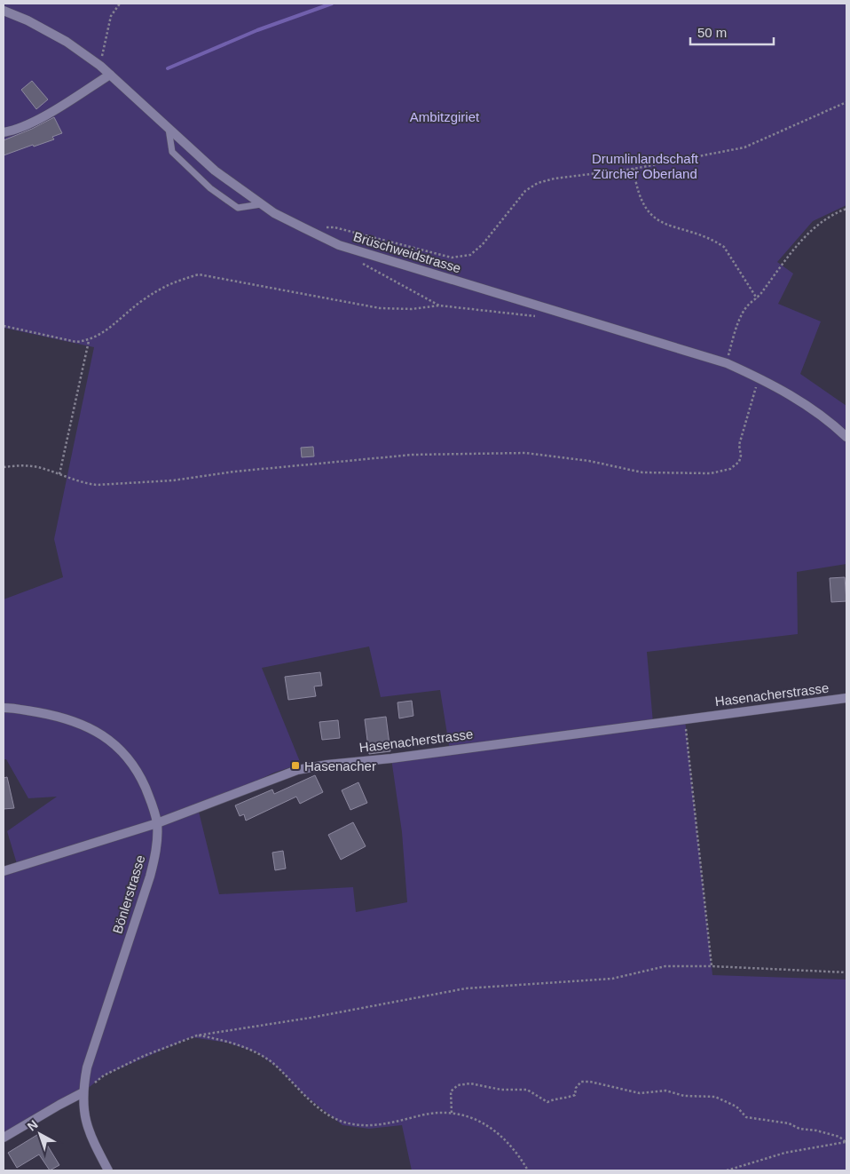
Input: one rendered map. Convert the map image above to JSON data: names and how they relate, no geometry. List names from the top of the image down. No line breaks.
{"streets":{"street":["Brüschweidstrasse","Hasenacherstrasse","Bönlerstrasse"]},"crossings":[["Hasenacherstrasse","Bönlerstrasse"]],"parks":["Ambitzgiriet","Drumlinlandschaft Zürcher Oberland"],"places":{"transit":["Hasenacher"]},"scale_bar":"50 m","north":"top left"}
